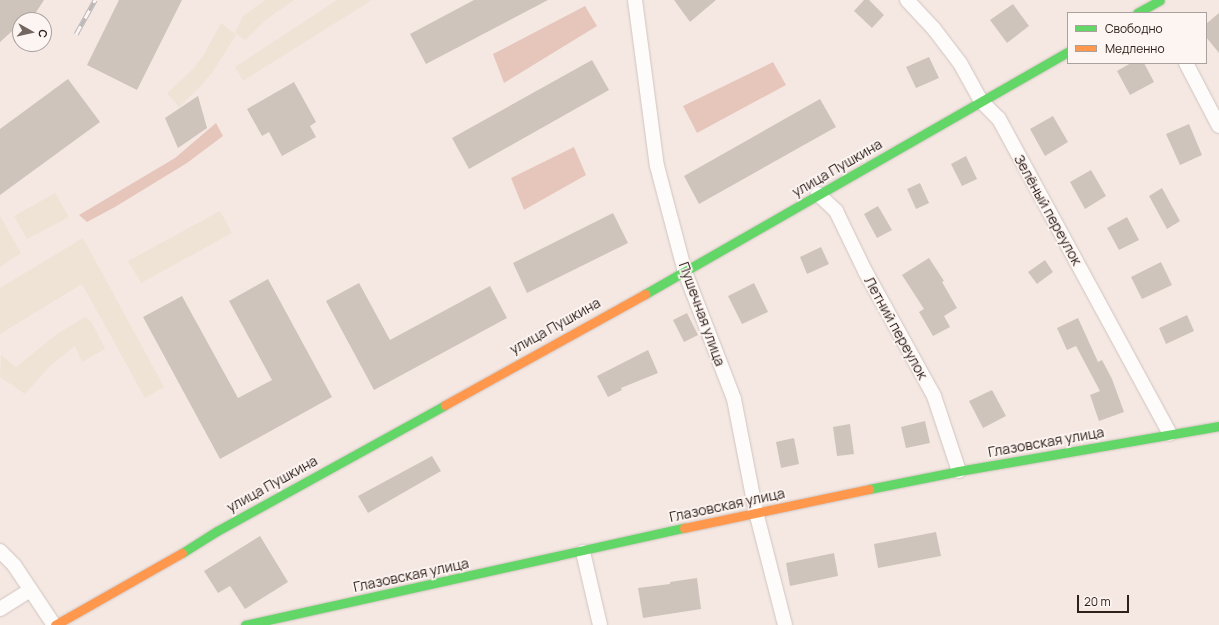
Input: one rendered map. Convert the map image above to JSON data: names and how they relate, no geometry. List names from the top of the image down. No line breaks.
{"streets":{"street":["улица Пушкина","Зелёный переулок","Пушечная улица","Летний переулок","Глазовская улица"]},"crossings":[["улица Пушкина","Зелёный переулок"],["улица Пушкина","Пушечная улица"],["улица Пушкина","Летний переулок"],["Зелёный переулок","Глазовская улица"],["Пушечная улица","Глазовская улица"],["Летний переулок","Глазовская улица"]],"legend":["Свободно","Медленно"],"scale_bar":"20 m","north":"right"}
